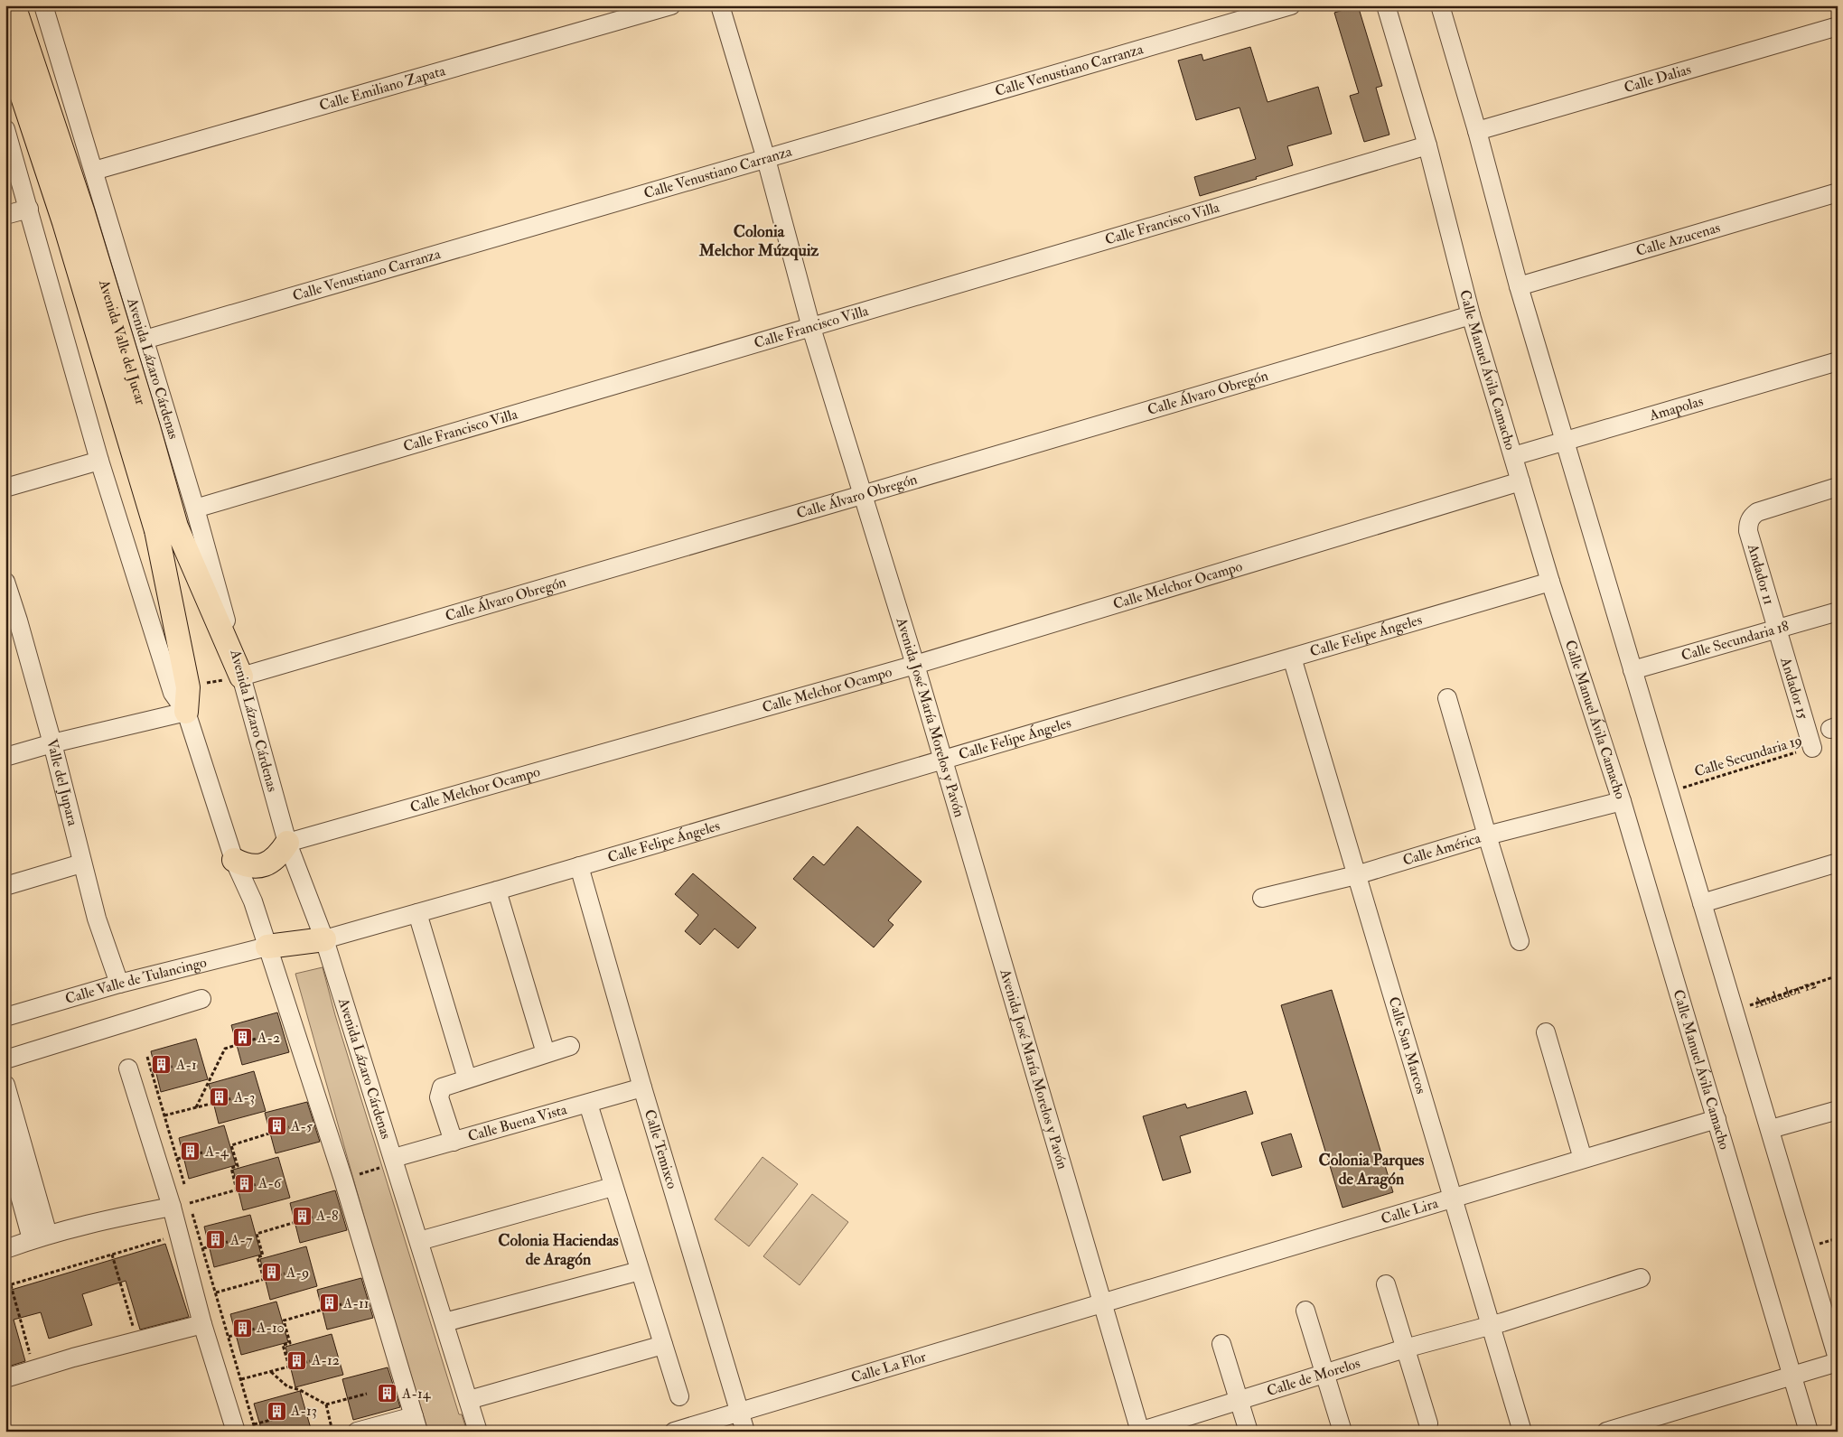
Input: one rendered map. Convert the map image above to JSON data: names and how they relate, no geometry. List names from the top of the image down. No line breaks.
{"streets":{"main road":["Avenida Valle del Jucar"],"street":["Calle Venustiano Carranza","Calle Dalias","Calle Emiliano Zapata","Calle Francisco Villa","Calle Azucenas","Avenida Lázaro Cárdenas","Calle Manuel Ávila Camacho","Calle Álvaro Obregón","Amapolas","Andador 11","Calle Melchor Ocampo","Calle Felipe Ángeles","Calle Secundaria 18","Andador 15","Avenida José María Morelos y Pavón","Valle del Jupara","Calle América","Calle Valle de Tulancingo","Calle San Marcos","Calle Buena Vista","Calle Temixco","Calle Lira","Calle La Flor","Calle de Morelos"],"path":["Calle Secundaria 19","Andador 12"]},"crossings":[["Calle Venustiano Carranza","Avenida Lázaro Cárdenas"],["Calle Venustiano Carranza","Avenida José María Morelos y Pavón"],["Calle Emiliano Zapata","Avenida Lázaro Cárdenas"],["Calle Francisco Villa","Avenida Lázaro Cárdenas"],["Calle Francisco Villa","Calle Manuel Ávila Camacho"],["Calle Francisco Villa","Avenida José María Morelos y Pavón"],["Avenida Valle del Jucar","Avenida Lázaro Cárdenas"],["Avenida Valle del Jucar","Calle Álvaro Obregón"],["Avenida Lázaro Cárdenas","Calle Álvaro Obregón"],["Avenida Lázaro Cárdenas","Calle Melchor Ocampo"],["Avenida Lázaro Cárdenas","Calle Felipe Ángeles"],["Avenida Lázaro Cárdenas","Calle Buena Vista"],["Calle Manuel Ávila Camacho","Calle Álvaro Obregón"],["Calle Manuel Ávila Camacho","Amapolas"],["Calle Manuel Ávila Camacho","Calle Melchor Ocampo"],["Calle Manuel Ávila Camacho","Calle Felipe Ángeles"],["Calle Manuel Ávila Camacho","Calle América"],["Calle Manuel Ávila Camacho","Calle Lira"],["Calle Álvaro Obregón","Avenida José María Morelos y Pavón"],["Andador 11","Calle Secundaria 18"],["Andador 11","Andador 15"],["Calle Melchor Ocampo","Avenida José María Morelos y Pavón"],["Calle Felipe Ángeles","Avenida José María Morelos y Pavón"],["Calle Felipe Ángeles","Calle San Marcos"],["Calle Felipe Ángeles","Calle Temixco"],["Calle Secundaria 18","Andador 15"],["Andador 15","Calle Secundaria 19"],["Avenida José María Morelos y Pavón","Calle Lira"],["Avenida José María Morelos y Pavón","Calle La Flor"],["Avenida José María Morelos y Pavón","Calle de Morelos"],["Valle del Jupara","Calle Valle de Tulancingo"],["Calle América","Calle San Marcos"],["Calle San Marcos","Calle Lira"],["Calle San Marcos","Calle de Morelos"],["Calle Buena Vista","Calle Temixco"],["Calle Temixco","Calle La Flor"],["Calle Lira","Calle La Flor"]],"districts":["Colonia Melchor Múzquiz","Colonia Parques de Aragón","Colonia Haciendas de Aragón"],"places":{"building":["A-2","A-1","A-3","A-5","A-4","A-6","A-8","A-7","A-9","A-11","A-10","A-12","A-14","A-13"]}}
